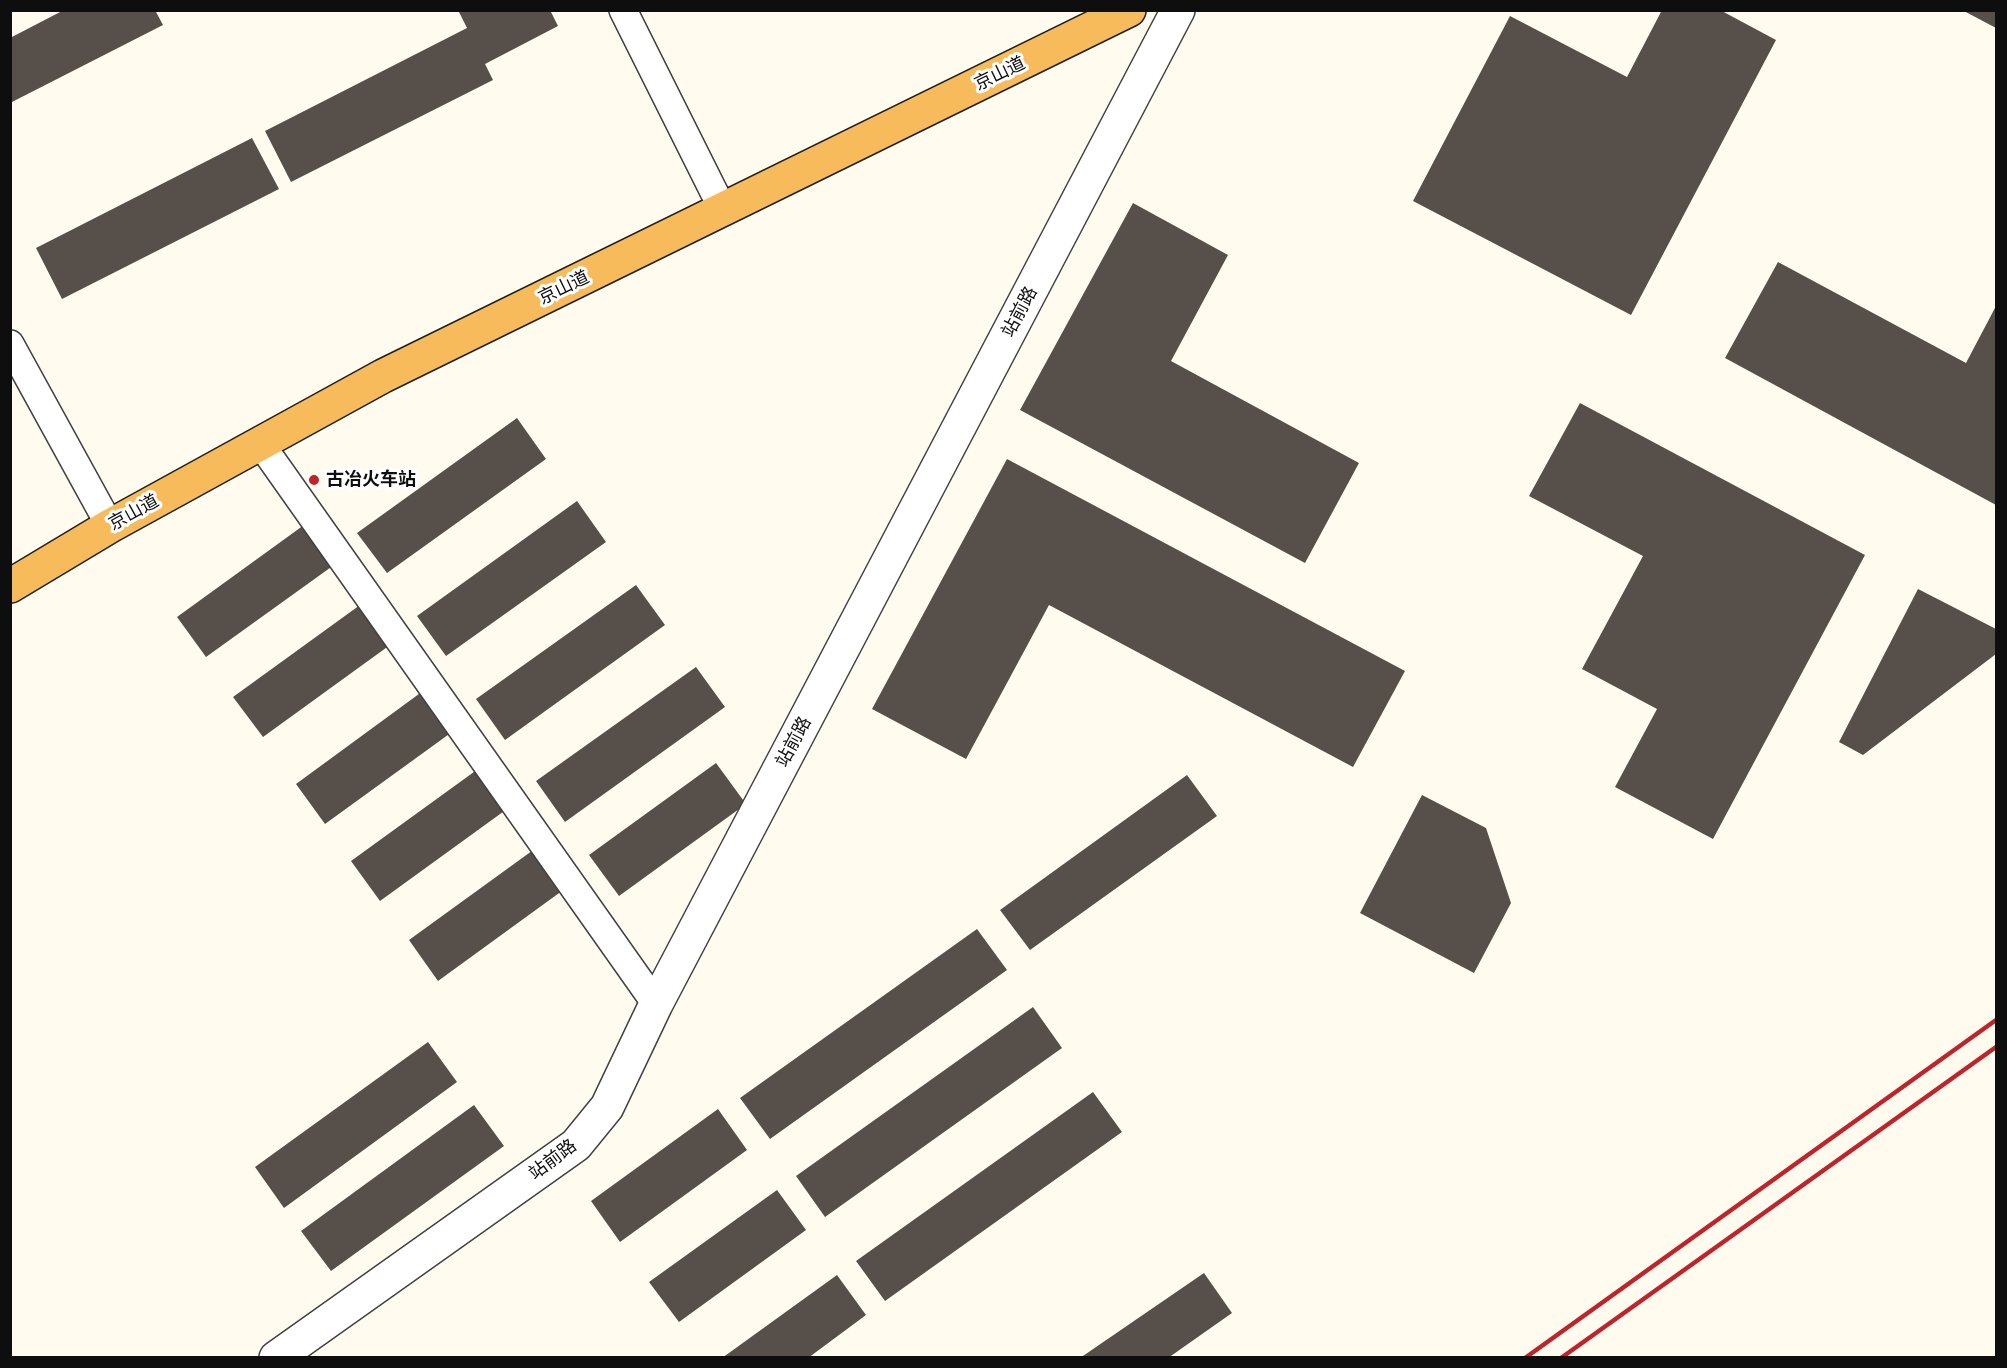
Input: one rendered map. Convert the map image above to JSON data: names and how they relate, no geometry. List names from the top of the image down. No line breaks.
{"streets":{"highway":["京山道"],"street":["站前路"]},"places":["古冶火车站"]}
